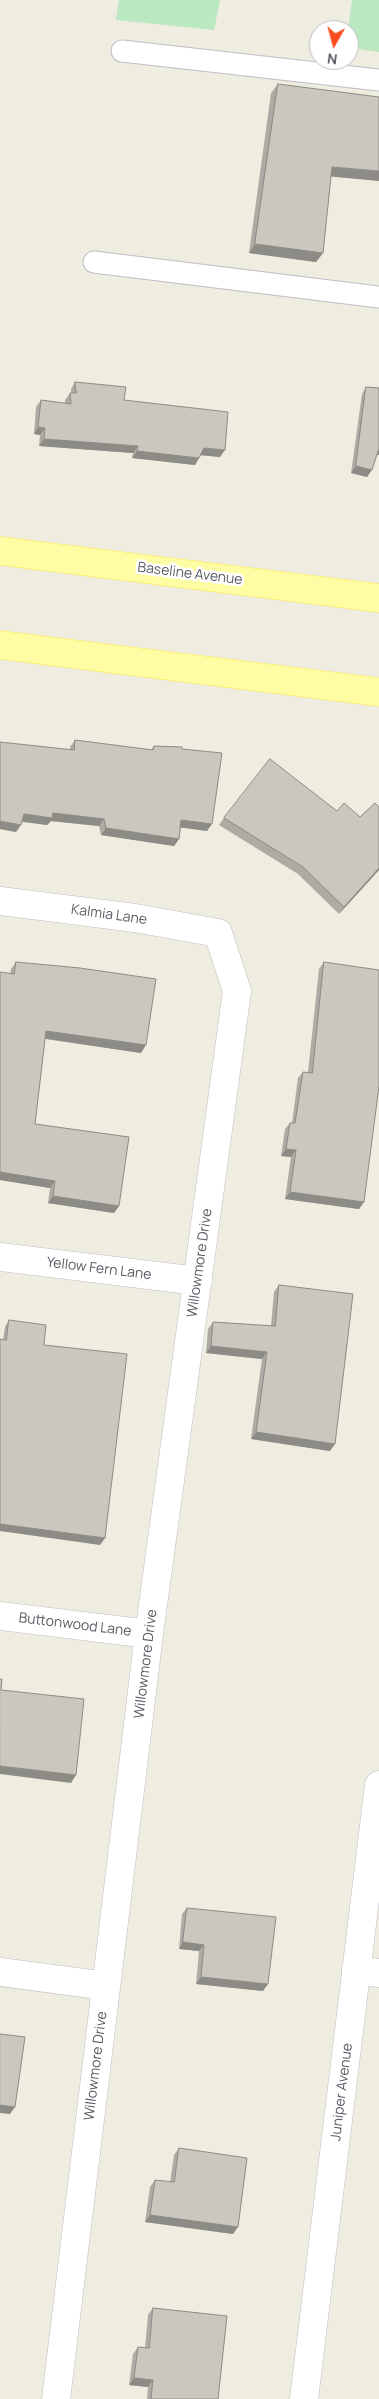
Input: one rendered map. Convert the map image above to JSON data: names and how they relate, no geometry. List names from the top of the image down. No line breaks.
{"streets":{"main road":["Baseline Avenue"],"street":["Kalmia Lane","Willowmore Drive","Yellow Fern Lane","Buttonwood Lane","Juniper Avenue"]},"crossings":[["Kalmia Lane","Willowmore Drive"],["Willowmore Drive","Yellow Fern Lane"],["Willowmore Drive","Buttonwood Lane"]],"north":"bottom"}
